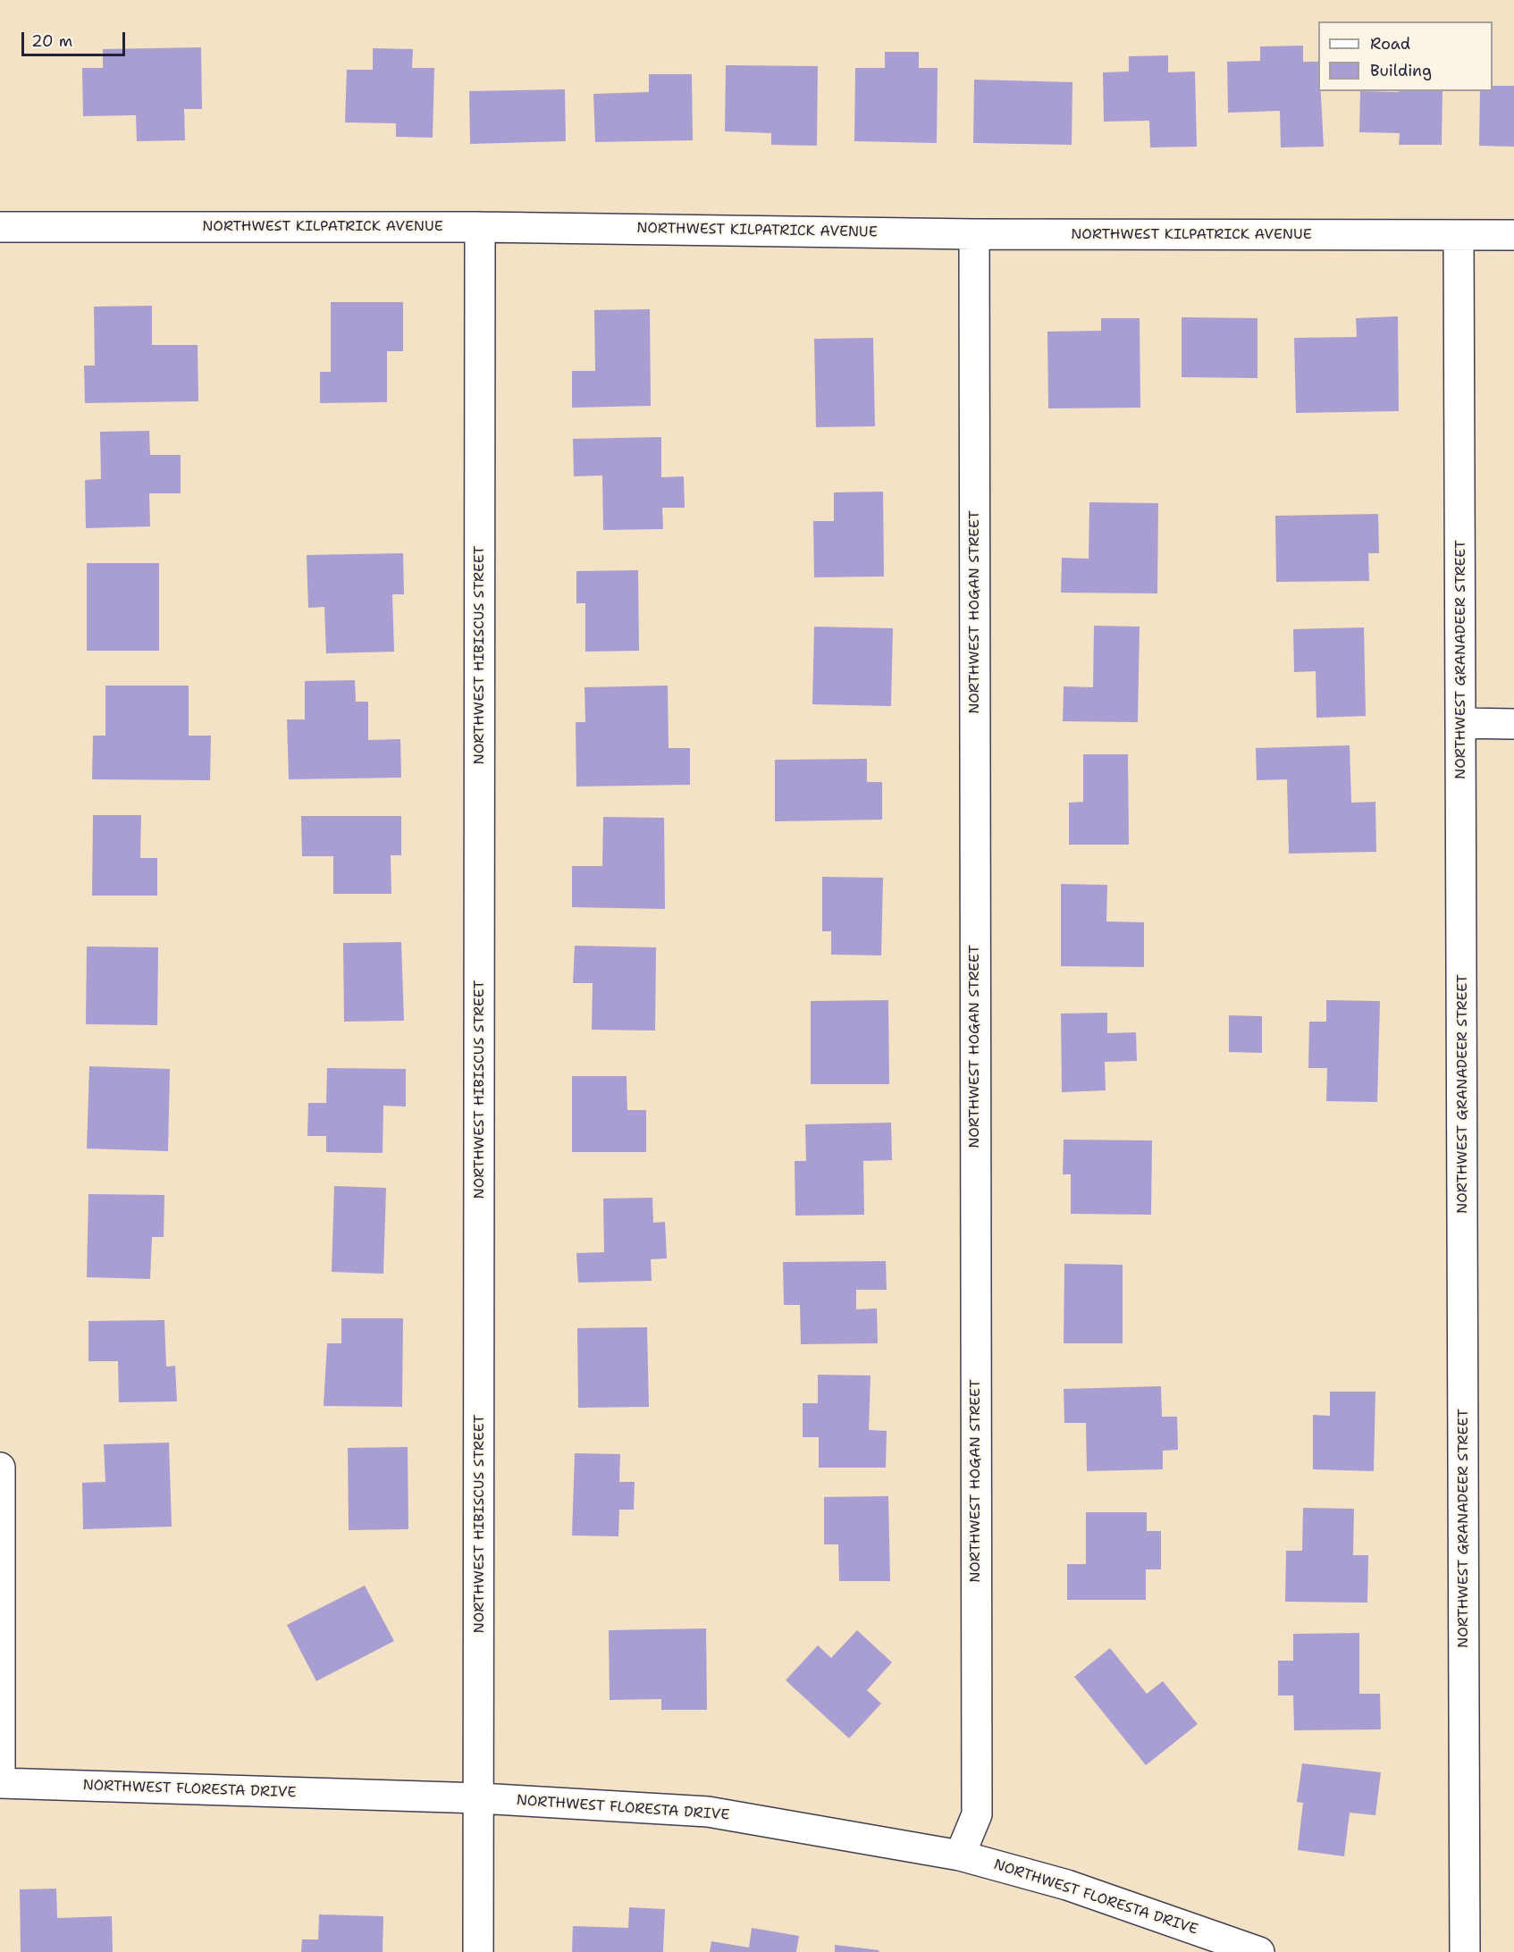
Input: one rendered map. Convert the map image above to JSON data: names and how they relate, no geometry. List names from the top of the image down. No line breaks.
{"streets":{"street":["NORTHWEST KILPATRICK AVENUE","NORTHWEST HOGAN STREET","NORTHWEST HIBISCUS STREET","NORTHWEST GRANADEER STREET","NORTHWEST FLORESTA DRIVE"]},"crossings":[["NORTHWEST KILPATRICK AVENUE","NORTHWEST HOGAN STREET"],["NORTHWEST KILPATRICK AVENUE","NORTHWEST HIBISCUS STREET"],["NORTHWEST KILPATRICK AVENUE","NORTHWEST GRANADEER STREET"],["NORTHWEST HOGAN STREET","NORTHWEST FLORESTA DRIVE"],["NORTHWEST HIBISCUS STREET","NORTHWEST FLORESTA DRIVE"]],"legend":["Road","Building"],"scale_bar":"20 m"}
